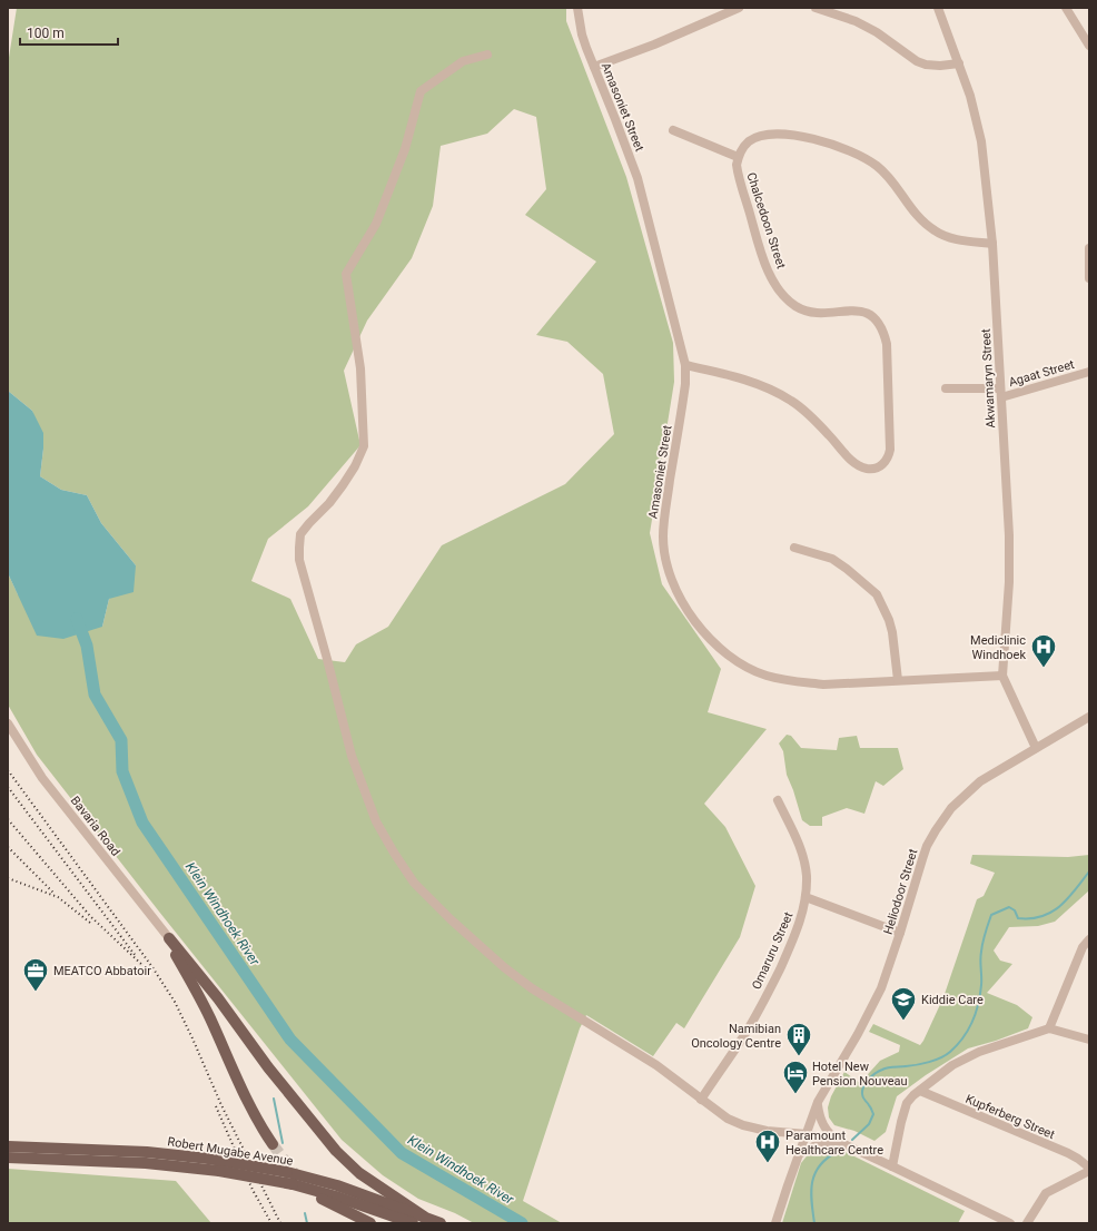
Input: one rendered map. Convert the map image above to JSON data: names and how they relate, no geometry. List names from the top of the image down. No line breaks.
{"streets":{"main road":["Robert Mugabe Avenue"],"street":["Amasoniet Street","Chalcedoon Street","Agaat Street","Akwamaryn Street","Bavaria Road","Heliodoor Street","Omaruru Street","Kupferberg Street"]},"crossings":[["Amasoniet Street","Chalcedoon Street"],["Amasoniet Street","Akwamaryn Street"],["Agaat Street","Akwamaryn Street"],["Akwamaryn Street","Heliodoor Street"]],"water":["Klein Windhoek River"],"places":{"hospital":["Mediclinic Windhoek","Paramount Healthcare Centre"],"office":["MEATCO Abbatoir"],"school or university":["Kiddie Care"],"building":["Namibian Oncology Centre"],"hotel":["Hotel New Pension Nouveau"]},"scale_bar":"100 m"}
